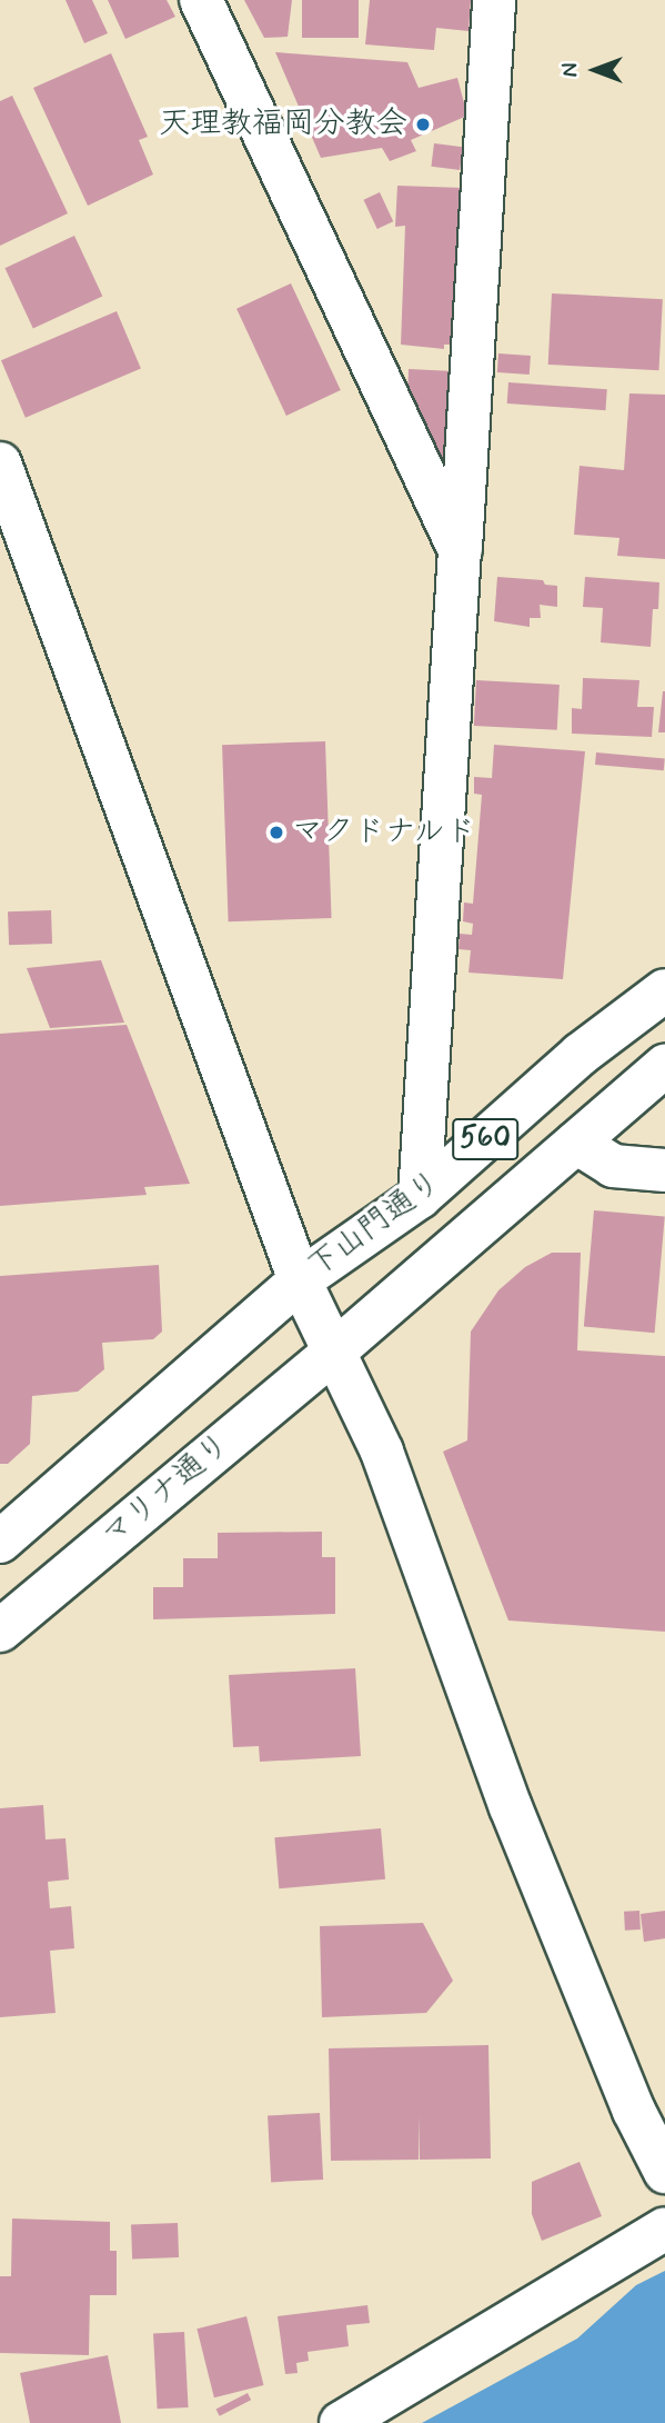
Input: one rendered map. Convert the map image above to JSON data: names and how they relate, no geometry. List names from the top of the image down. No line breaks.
{"streets":{"street":["560","下山門通り","マリナ通り"]},"crossings":[["下山門通り","マリナ通り"]],"places":["天理教福岡分教会","マクドナルド"],"north":"left"}
